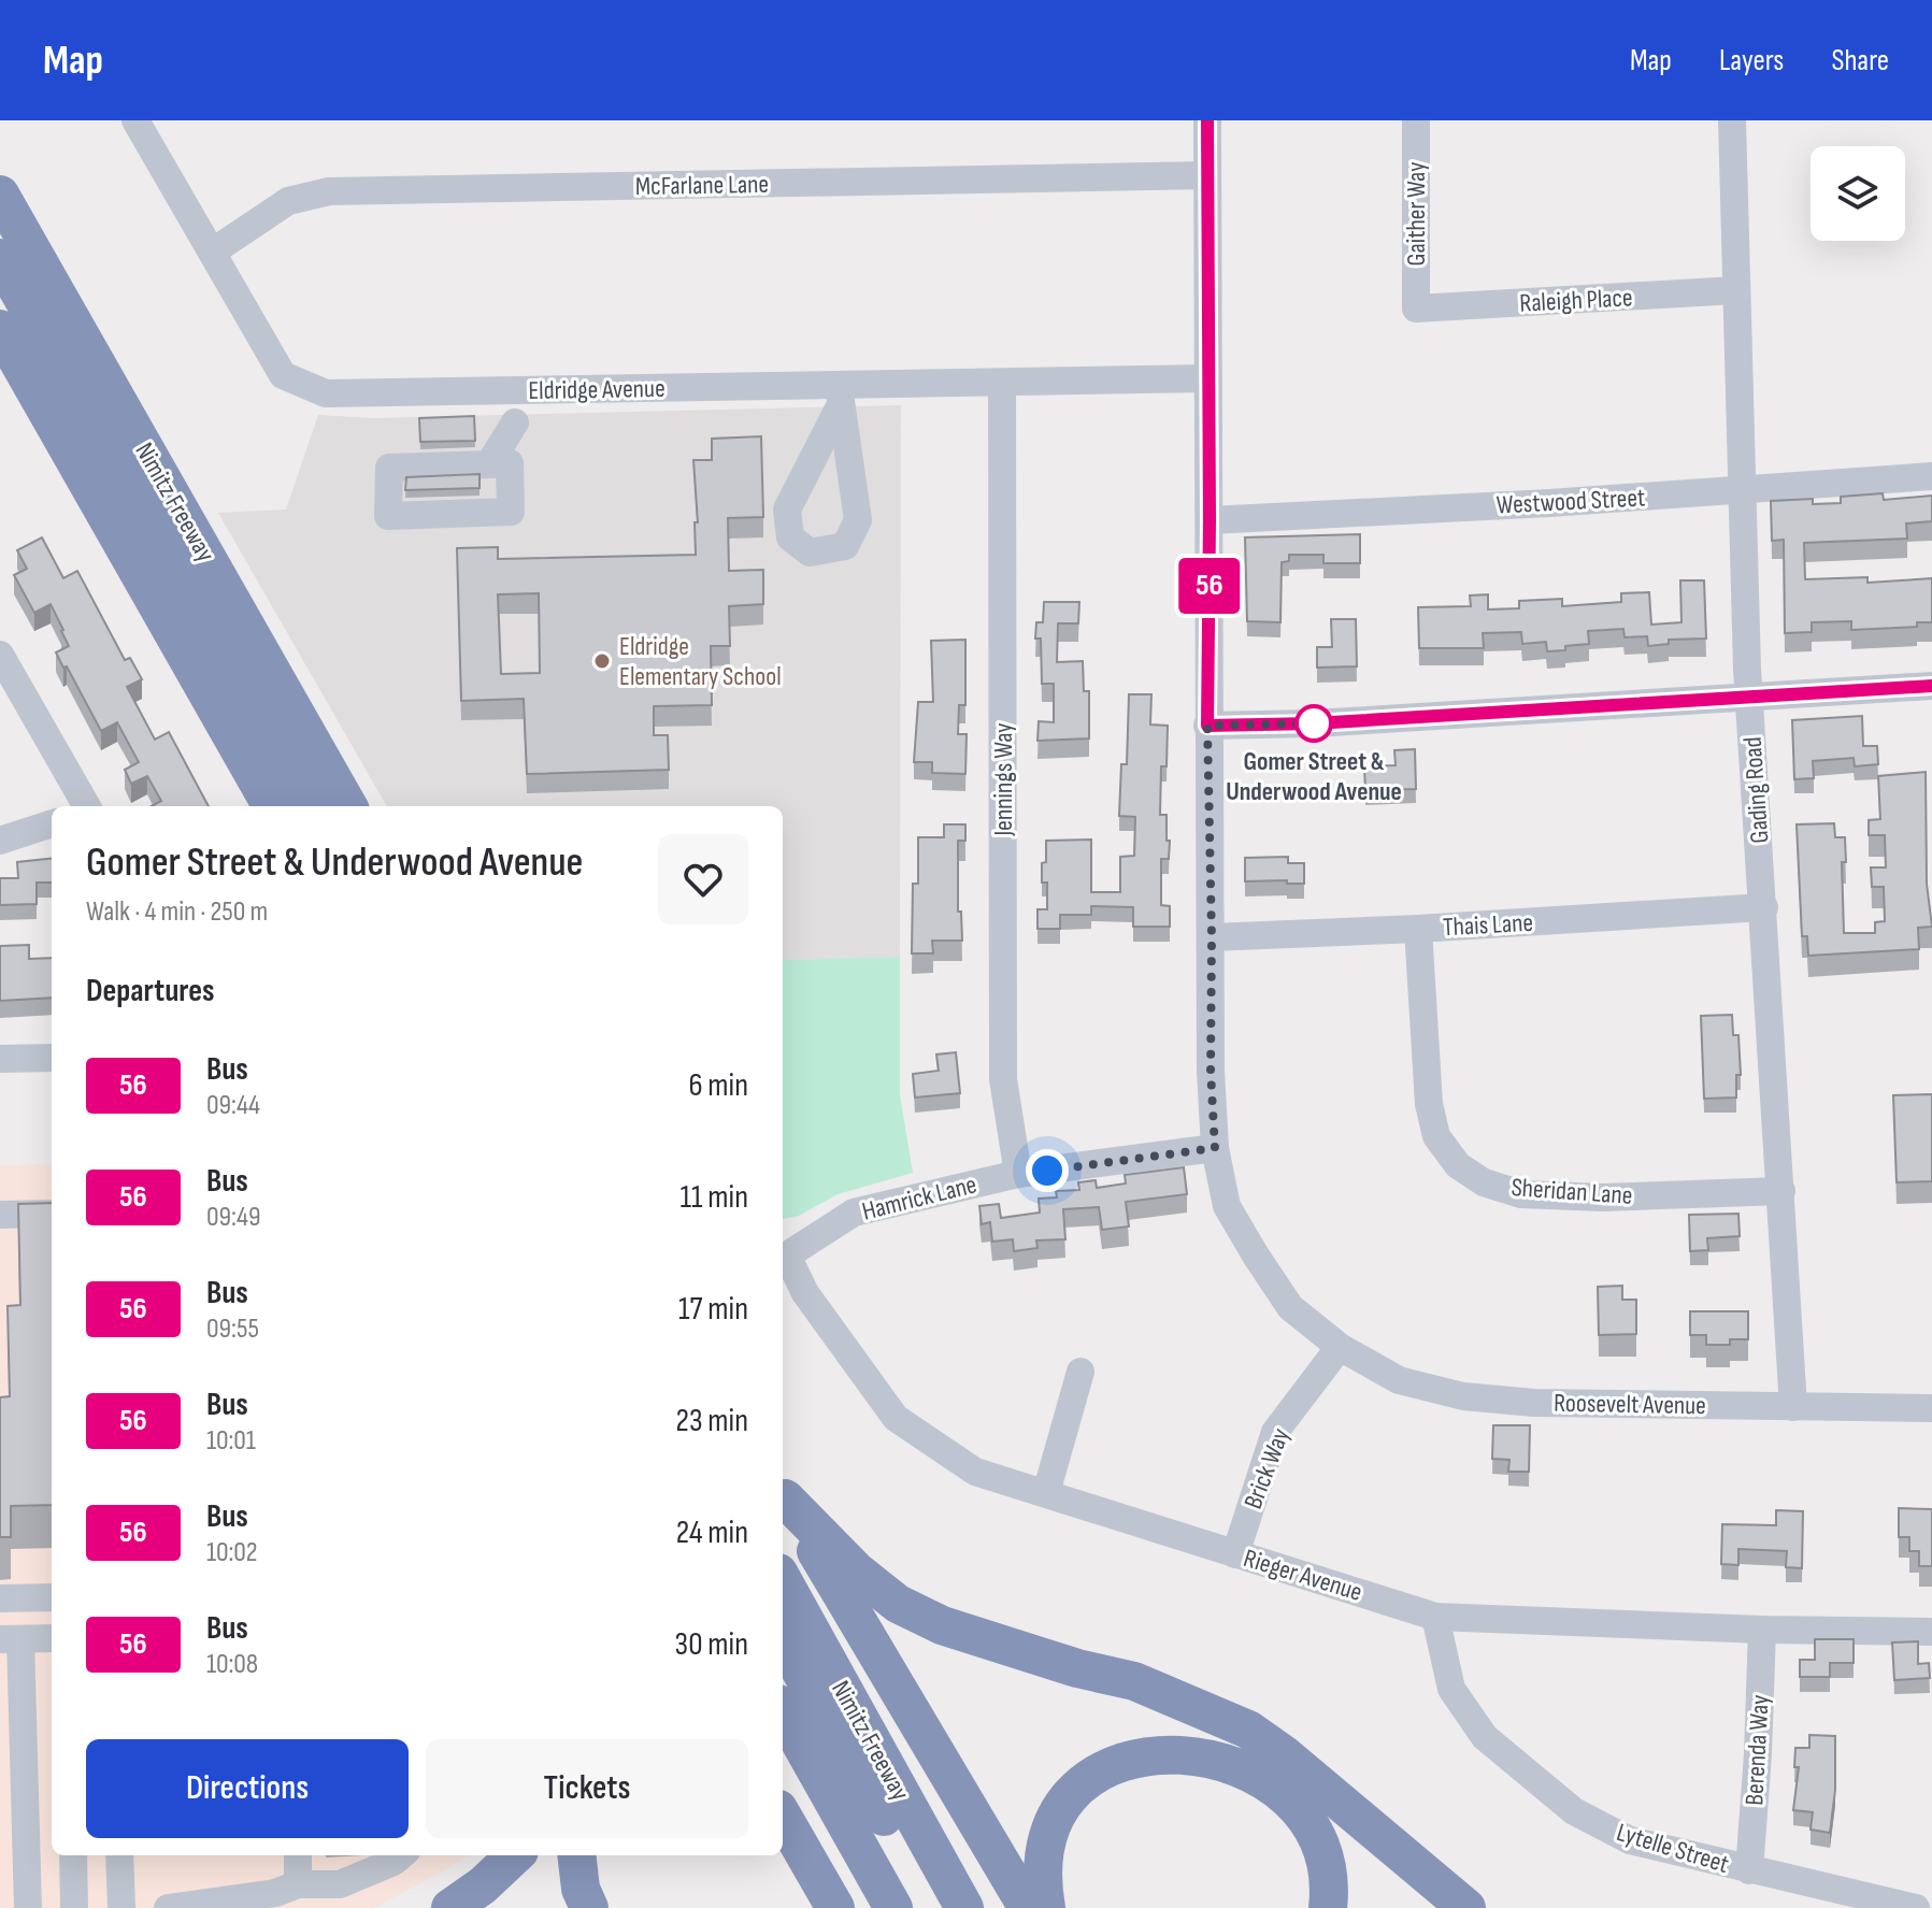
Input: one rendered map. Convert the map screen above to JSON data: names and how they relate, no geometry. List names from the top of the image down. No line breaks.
{"streets":{"highway":["Nimitz Freeway"],"street":["McFarlane Lane","Gaither Way","Raleigh Place","Eldridge Avenue","Westwood Street","Jennings Way","Gading Road","Thais Lane","Sheridan Lane","Hamrick Lane","Roosevelt Avenue","Brick Way","Rieger Avenue","Berenda Way","Lytelle Street"]},"crossings":[["McFarlane Lane","Eldridge Avenue"],["McFarlane Lane","Roosevelt Avenue"],["Gaither Way","Raleigh Place"],["Raleigh Place","Gading Road"],["Eldridge Avenue","Jennings Way"],["Eldridge Avenue","Roosevelt Avenue"],["Westwood Street","Gading Road"],["Westwood Street","Roosevelt Avenue"],["Jennings Way","Hamrick Lane"],["Gading Road","Thais Lane"],["Gading Road","Sheridan Lane"],["Gading Road","Roosevelt Avenue"],["Thais Lane","Sheridan Lane"],["Thais Lane","Roosevelt Avenue"],["Hamrick Lane","Roosevelt Avenue"],["Hamrick Lane","Rieger Avenue"],["Roosevelt Avenue","Brick Way"],["Brick Way","Rieger Avenue"],["Rieger Avenue","Berenda Way"],["Rieger Avenue","Lytelle Street"],["Berenda Way","Lytelle Street"]],"places":["Eldridge Elementary School","Gomer Street & Underwood Avenue"],"lines":["bus line 56"],"page":{"header":"Map","nav":["Map","Layers","Share"],"on_map":"56","heading":[["Gomer Street & Underwood Avenue","Walk · 4 min · 250 m"],"Departures"],"list":[{"mark":"56","name":"Bus","note":"09:44","value":"6 min"},{"mark":"56","name":"Bus","note":"09:49","value":"11 min"},{"mark":"56","name":"Bus","note":"09:55","value":"17 min"},{"mark":"56","name":"Bus","note":"10:01","value":"23 min"},{"mark":"56","name":"Bus","note":"10:02","value":"24 min"},{"mark":"56","name":"Bus","note":"10:08","value":"30 min"}],"buttons":["Directions","Tickets"]}}
